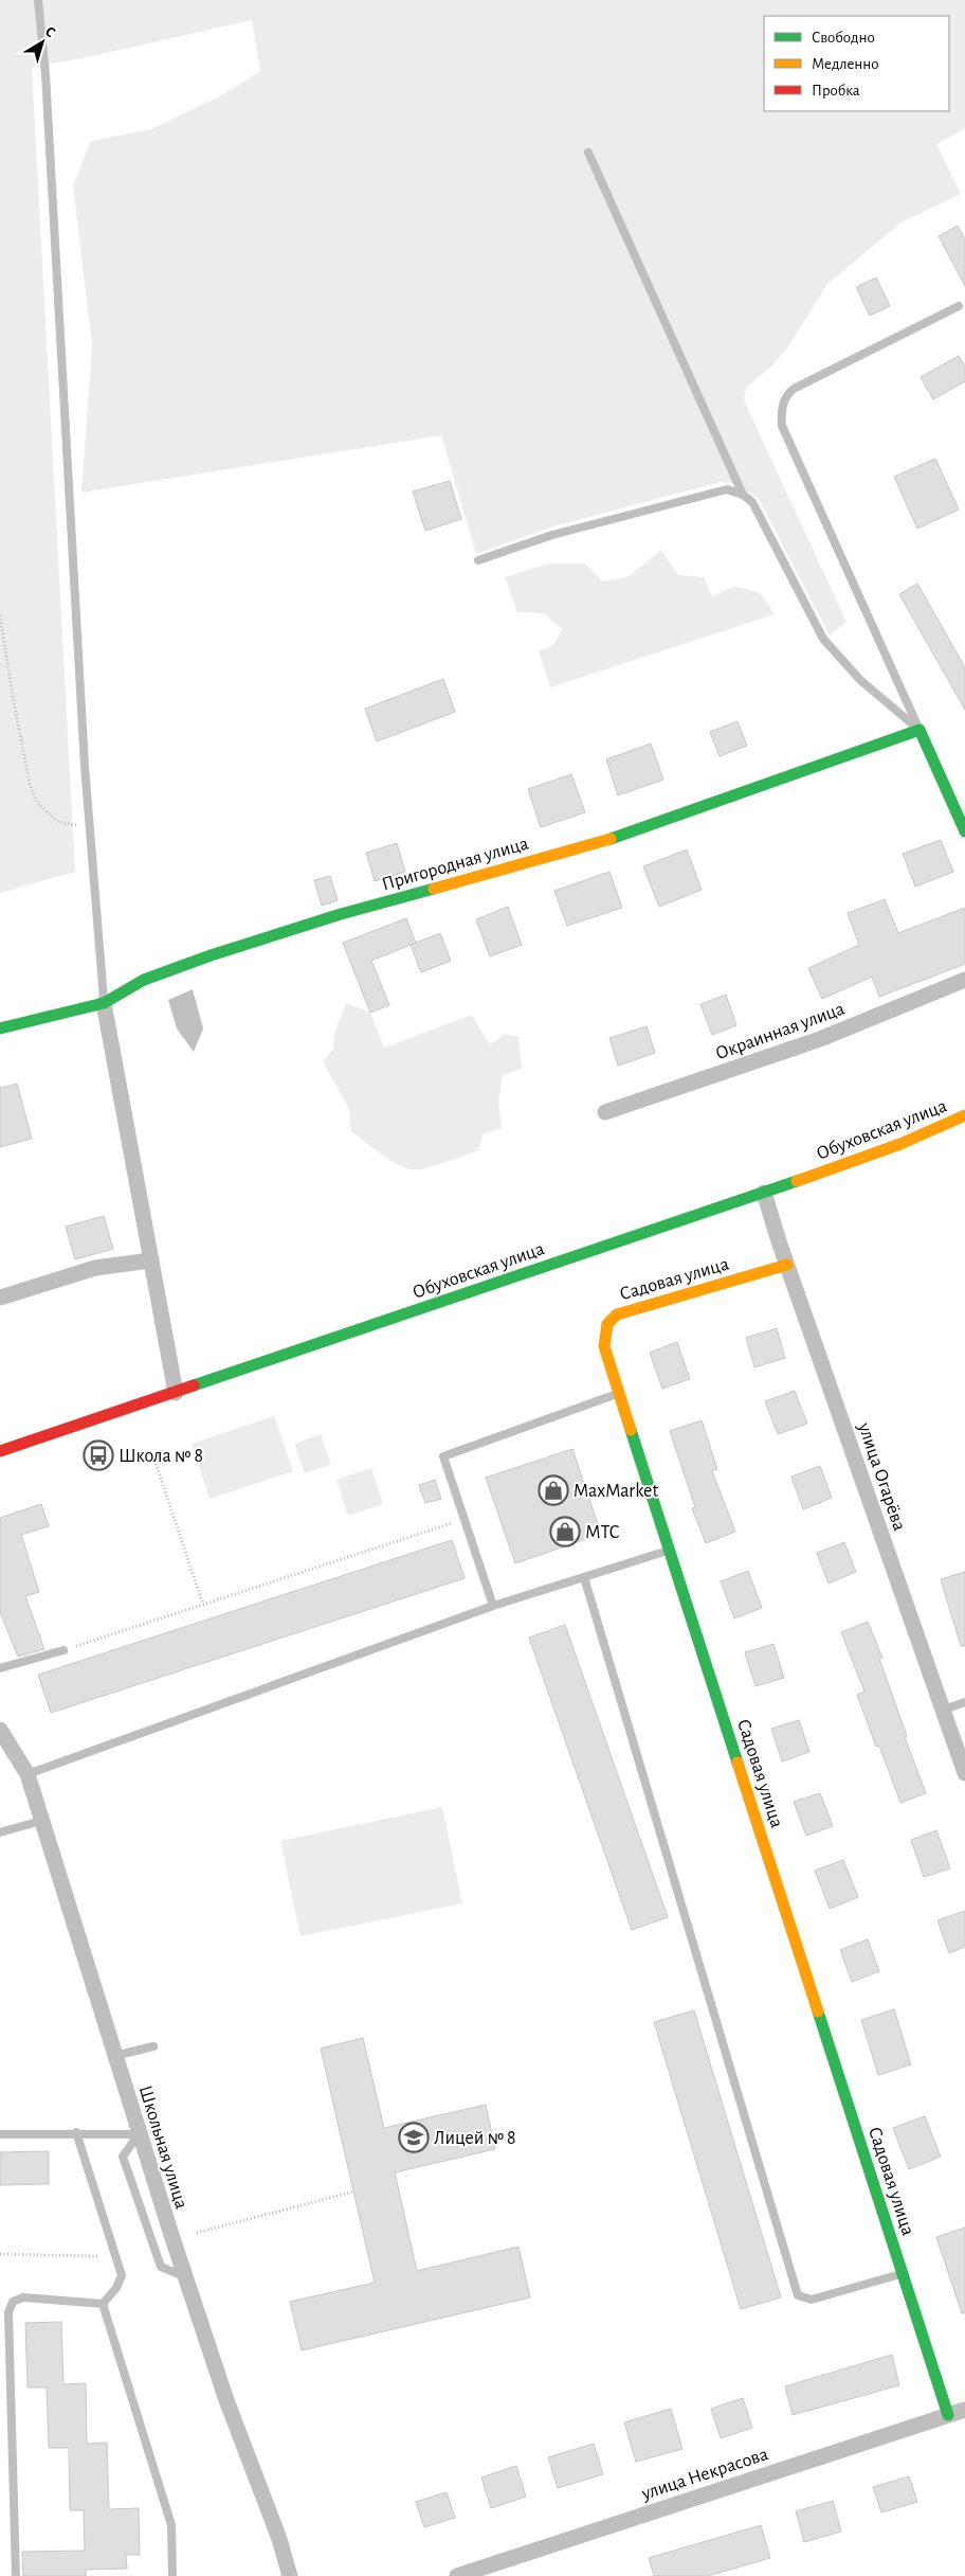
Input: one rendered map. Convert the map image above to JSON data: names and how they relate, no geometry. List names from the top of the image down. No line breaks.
{"streets":{"street":["Пригородная улица","Окраинная улица","Обуховская улица","Садовая улица","улица Огарёва","Школьная улица","улица Некрасова"]},"crossings":[["Обуховская улица","улица Огарёва"],["Садовая улица","улица Огарёва"],["Садовая улица","улица Некрасова"]],"places":{"bus stop":["Школа № 8"],"shop":["MaxMarket","МТС"],"school or university":["Лицей № 8"]},"legend":["Свободно","Медленно","Пробка"],"north":"top right"}
